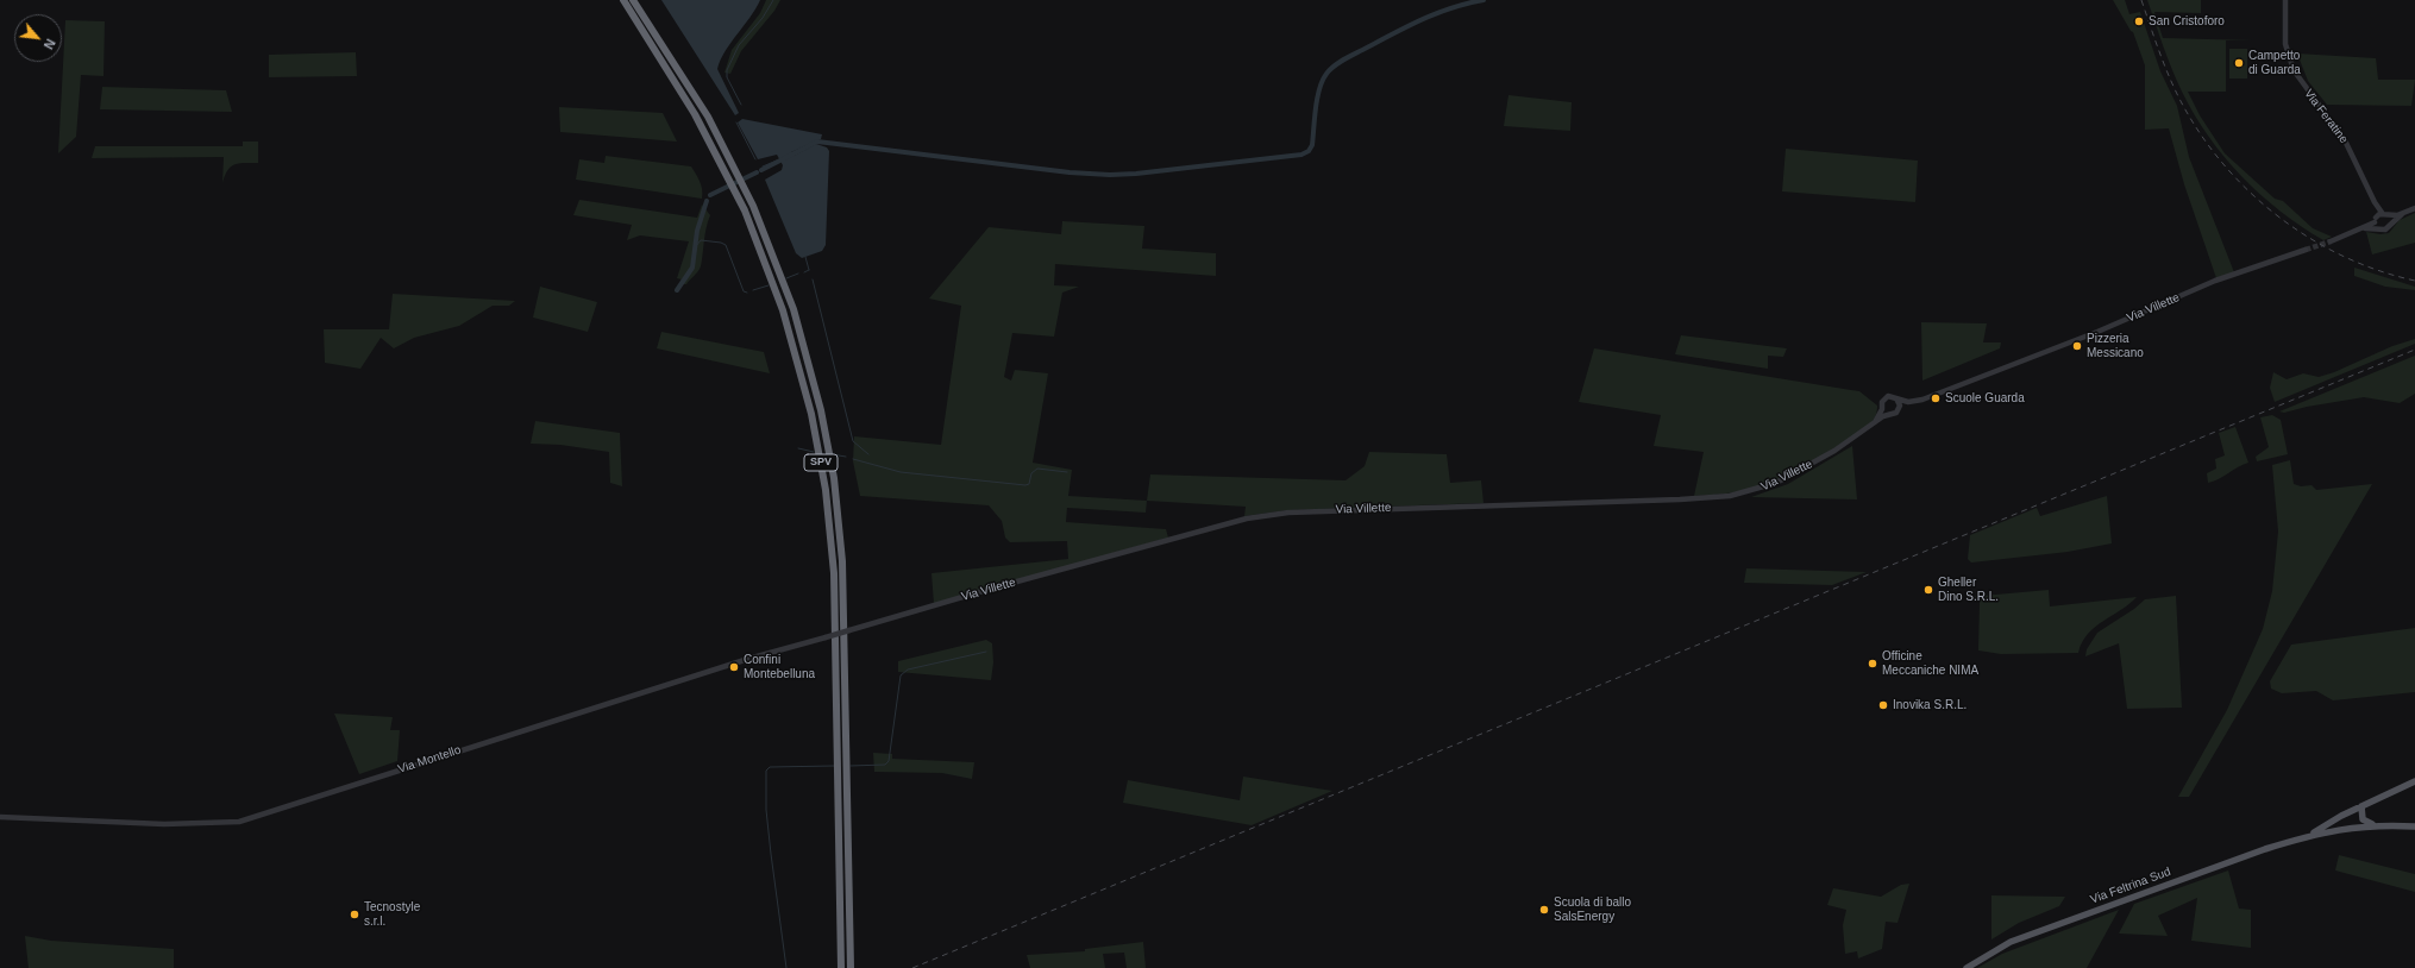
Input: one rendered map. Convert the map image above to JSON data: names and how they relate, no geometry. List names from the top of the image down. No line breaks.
{"streets":{"highway":["SPV"],"main road":["Via Feltrina Sud"],"street":["Via Feratine","Via Villette","Via Montello"]},"crossings":[["Via Villette","Via Montello"]],"places":["San Cristoforo","Campetto di Guarda","Pizzeria Messicano","Scuole Guarda","Gheller Dino S.R.L.","Officine Meccaniche NIMA","Confini Montebelluna","Inovika S.R.L.","Scuola di ballo SalsEnergy","Tecnostyle s.r.l."],"north":"bottom right"}
